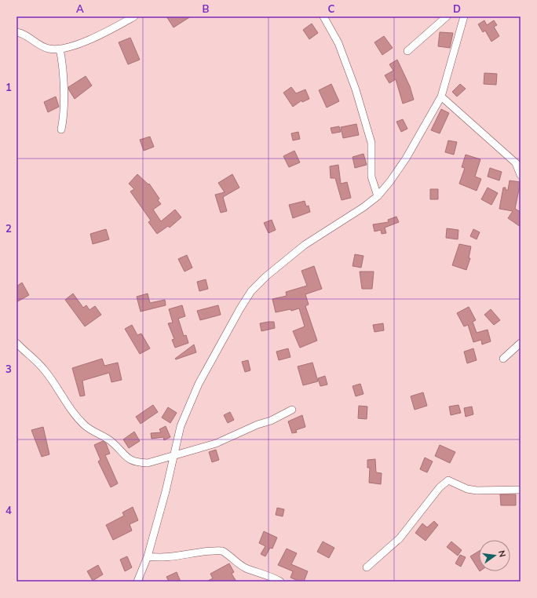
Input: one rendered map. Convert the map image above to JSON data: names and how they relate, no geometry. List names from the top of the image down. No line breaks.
{"north":"right","grid":{"columns":["A","B","C","D"],"rows":["1","2","3","4"]}}
